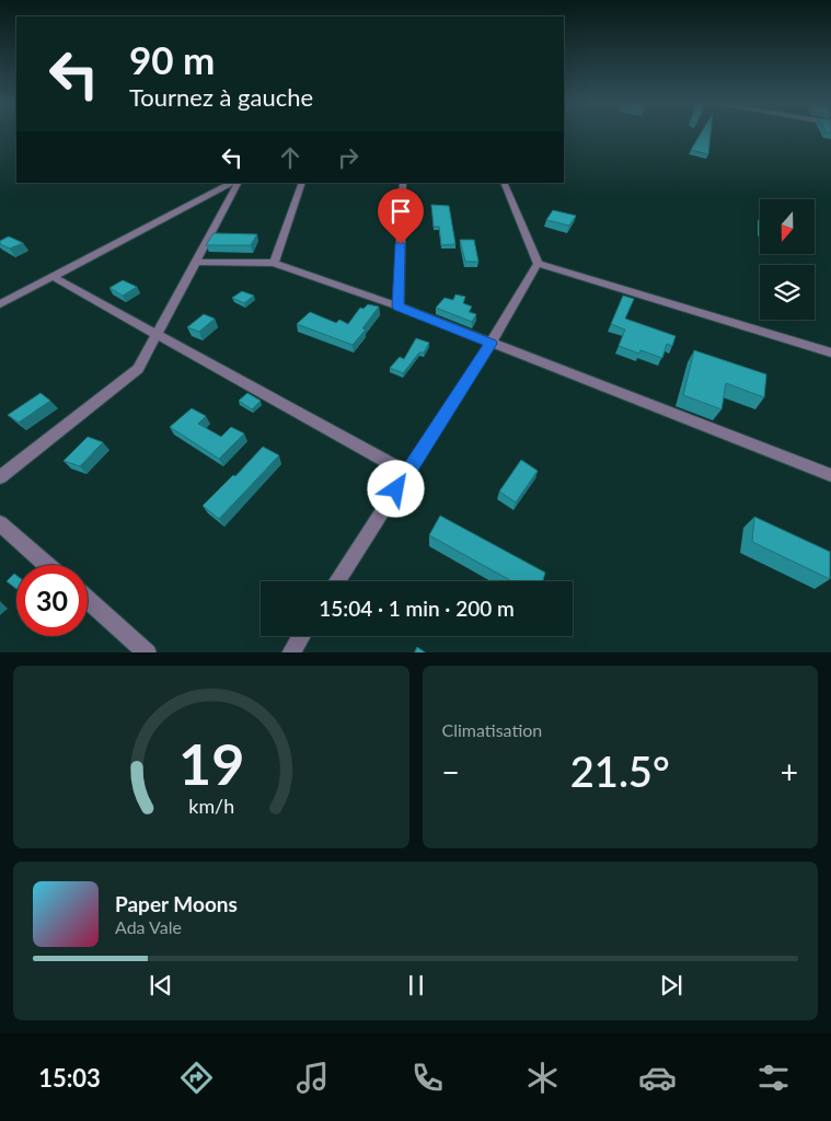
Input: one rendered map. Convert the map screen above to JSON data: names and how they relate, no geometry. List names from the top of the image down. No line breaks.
{"north":"bottom","page":{"turn":["90 m","Tournez à gauche"],"limit":"30","trip":"15:04 · 1 min · 200 m","tile":"Climatisation","heat":["−","21.5°","+"],"song":["Paper Moons","Ada Vale"],"tabs":"15:03","gauge":["19","km/h"]}}
